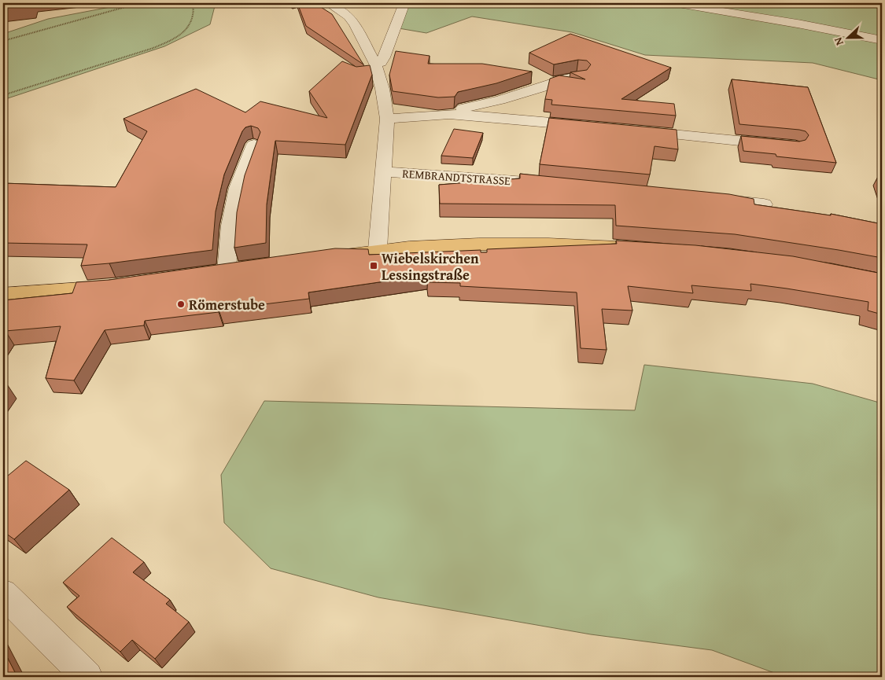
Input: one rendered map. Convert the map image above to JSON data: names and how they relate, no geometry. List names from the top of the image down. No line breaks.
{"streets":{"street":["REMBRANDTSTRASSE"]},"places":{"transit":["Wiebelskirchen Lessingstraße"],"other":["Römerstube"]},"north":"left"}
